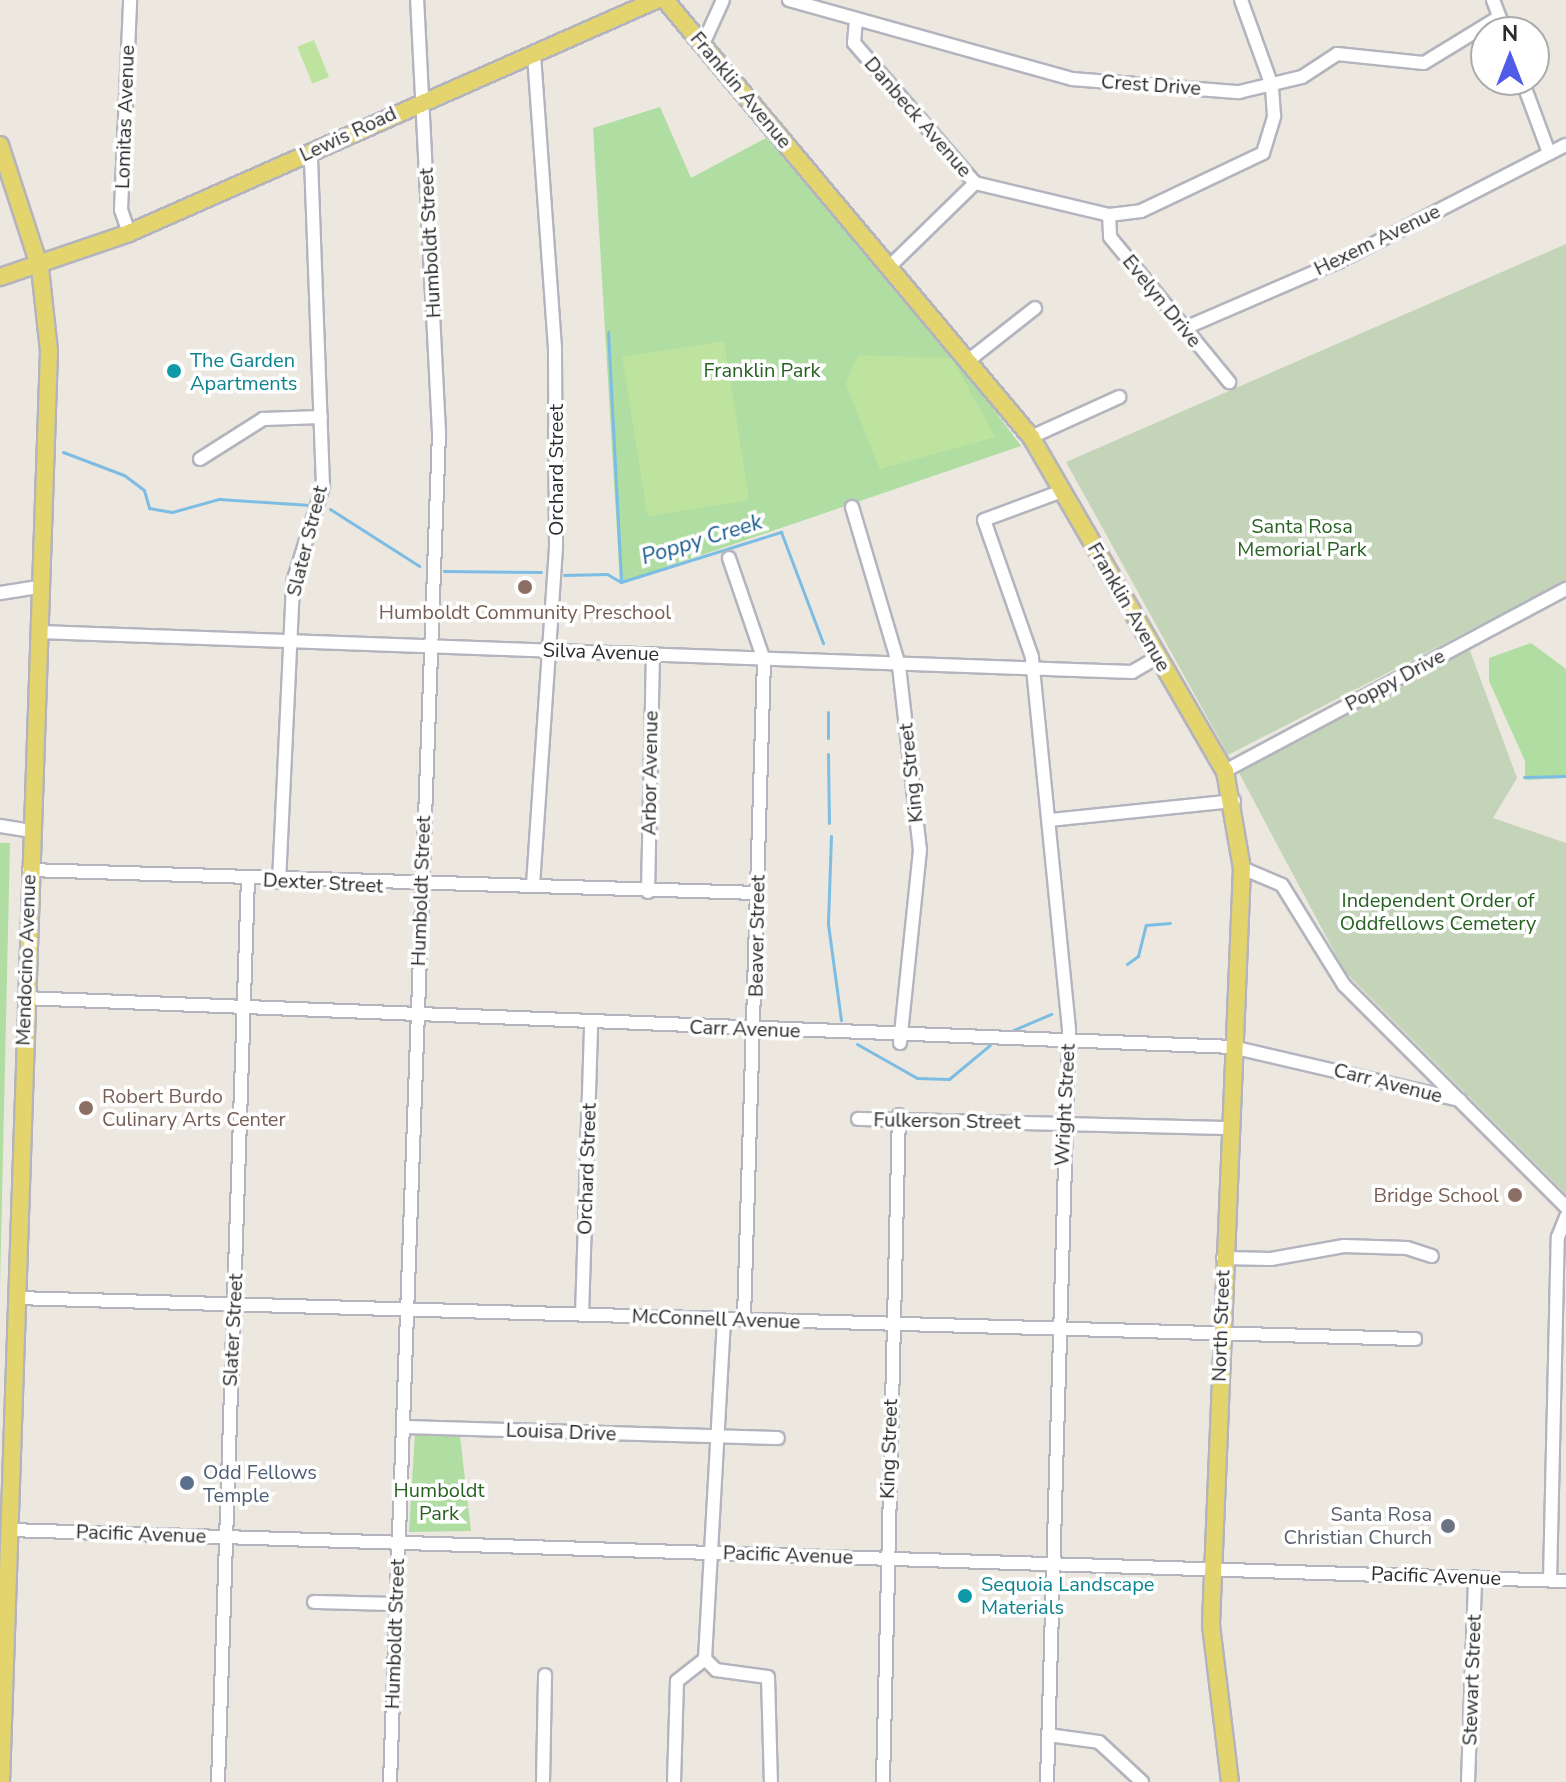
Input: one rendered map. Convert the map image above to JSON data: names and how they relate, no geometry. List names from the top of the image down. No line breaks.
{"streets":{"main road":["Franklin Avenue","Lewis Road","Mendocino Avenue","North Street"],"street":["Crest Drive","Lomitas Avenue","Danbeck Avenue","Hexem Avenue","Humboldt Street","Evelyn Drive","Orchard Street","Slater Street","Silva Avenue","Poppy Drive","Arbor Avenue","King Street","Dexter Street","Beaver Street","Carr Avenue","Wright Street","Fulkerson Street","McConnell Avenue","Louisa Drive","Pacific Avenue","Stewart Street"]},"crossings":[["Crest Drive","Danbeck Avenue"],["Franklin Avenue","Silva Avenue"],["Franklin Avenue","Poppy Drive"],["Franklin Avenue","Wright Street"],["Franklin Avenue","North Street"],["Lomitas Avenue","Lewis Road"],["Danbeck Avenue","Evelyn Drive"],["Lewis Road","Humboldt Street"],["Lewis Road","Orchard Street"],["Lewis Road","Slater Street"],["Lewis Road","Mendocino Avenue"],["Hexem Avenue","Evelyn Drive"],["Humboldt Street","Silva Avenue"],["Humboldt Street","Dexter Street"],["Humboldt Street","Carr Avenue"],["Humboldt Street","McConnell Avenue"],["Humboldt Street","Louisa Drive"],["Humboldt Street","Pacific Avenue"],["Orchard Street","Silva Avenue"],["Orchard Street","Dexter Street"],["Orchard Street","Carr Avenue"],["Orchard Street","McConnell Avenue"],["Slater Street","Silva Avenue"],["Slater Street","Dexter Street"],["Slater Street","Carr Avenue"],["Slater Street","McConnell Avenue"],["Slater Street","Pacific Avenue"],["Silva Avenue","Arbor Avenue"],["Silva Avenue","King Street"],["Silva Avenue","Beaver Street"],["Silva Avenue","Mendocino Avenue"],["Silva Avenue","Wright Street"],["Arbor Avenue","Dexter Street"],["King Street","Carr Avenue"],["King Street","Fulkerson Street"],["King Street","McConnell Avenue"],["King Street","Pacific Avenue"],["Dexter Street","Beaver Street"],["Dexter Street","Mendocino Avenue"],["Beaver Street","Carr Avenue"],["Beaver Street","McConnell Avenue"],["Mendocino Avenue","Carr Avenue"],["Mendocino Avenue","McConnell Avenue"],["Mendocino Avenue","Pacific Avenue"],["Carr Avenue","Wright Street"],["Carr Avenue","North Street"],["Wright Street","Fulkerson Street"],["Wright Street","McConnell Avenue"],["Wright Street","Pacific Avenue"],["Fulkerson Street","North Street"],["McConnell Avenue","North Street"],["North Street","Pacific Avenue"],["Pacific Avenue","Stewart Street"]],"water":["Poppy Creek"],"parks":["Franklin Park","Santa Rosa Memorial Park","Independent Order of Oddfellows Cemetery","Humboldt Park"],"places":["The Garden Apartments","Humboldt Community Preschool","Robert Burdo Culinary Arts Center","Bridge School","Odd Fellows Temple","Santa Rosa Christian Church","Sequoia Landscape Materials"],"north":"top"}
